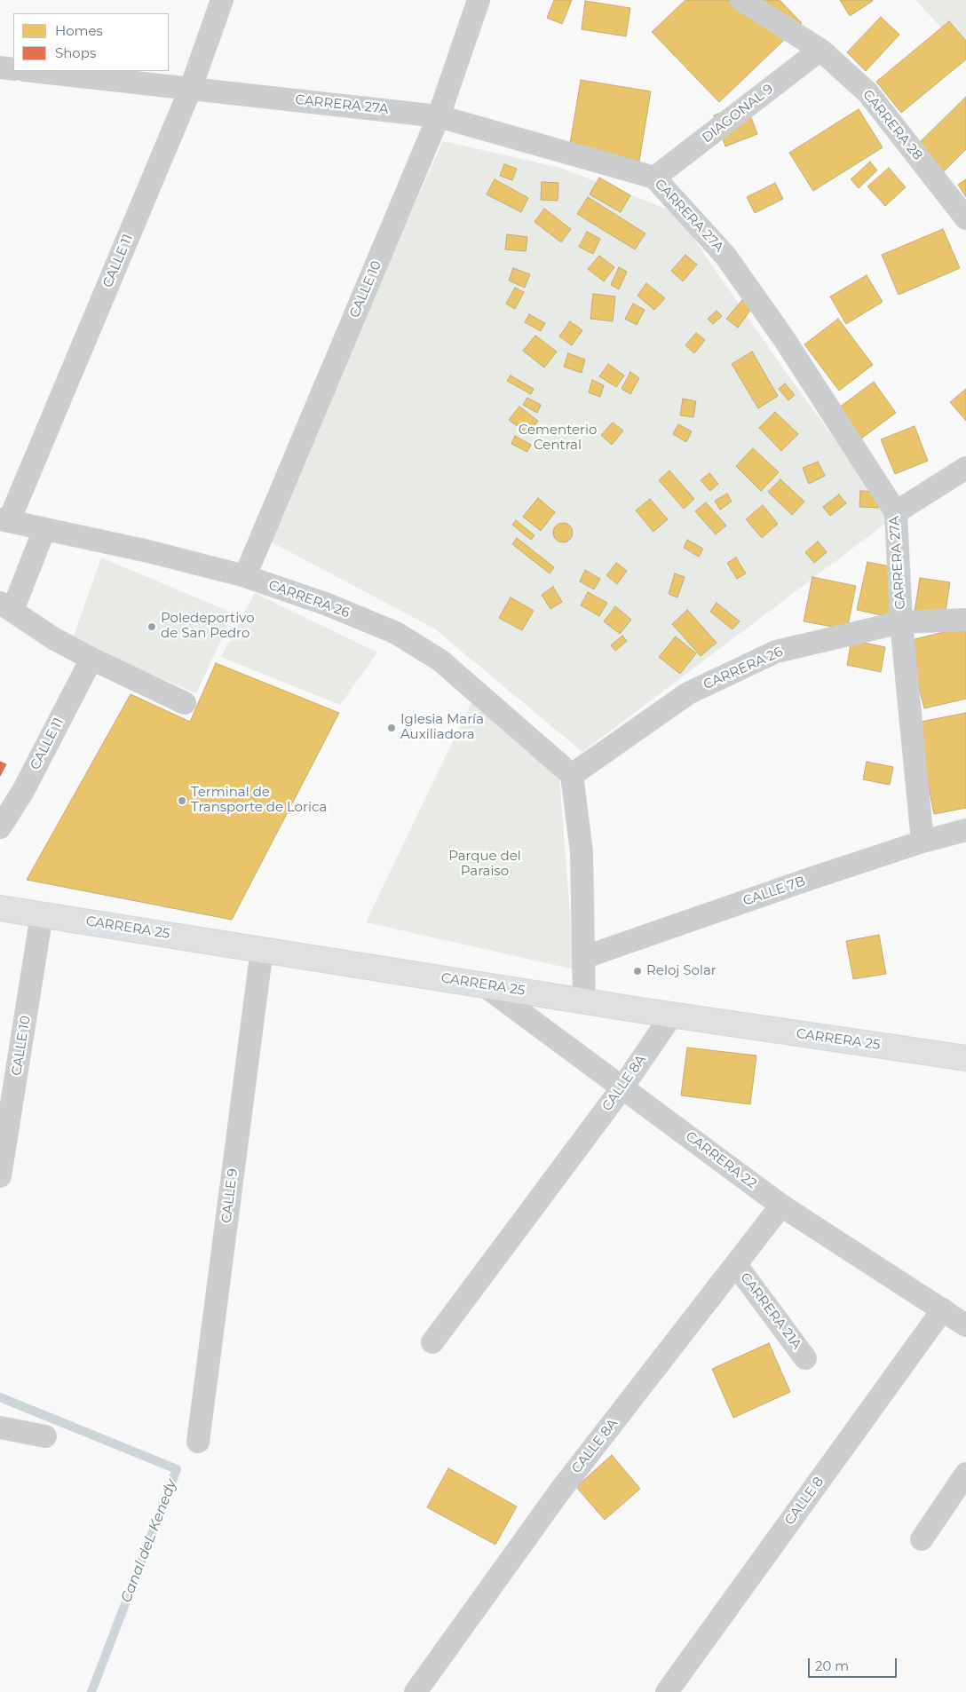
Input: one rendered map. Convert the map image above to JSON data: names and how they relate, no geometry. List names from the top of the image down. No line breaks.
{"streets":{"main road":["CARRERA 25"],"street":["CARRERA 27A","DIAGONAL 9","CARRERA 28","CALLE 11","CALLE 10","CARRERA 26","CALLE 7B","CALLE 8A","CARRERA 22","CALLE 9","CARRERA 21A","CALLE 8"]},"crossings":[["CARRERA 27A","DIAGONAL 9"],["CARRERA 27A","CALLE 11"],["CARRERA 27A","CALLE 10"],["CARRERA 27A","CARRERA 26"],["CARRERA 27A","CALLE 7B"],["DIAGONAL 9","CARRERA 28"],["CALLE 11","CARRERA 26"],["CALLE 10","CARRERA 26"],["CALLE 10","CARRERA 25"],["CARRERA 25","CALLE 8A"],["CARRERA 25","CARRERA 22"],["CARRERA 25","CALLE 9"],["CALLE 8A","CARRERA 22"],["CALLE 8A","CARRERA 21A"],["CARRERA 22","CALLE 8"]],"water":["Canal deL Kenedy"],"parks":["Cementerio Central","Parque del Paraiso"],"places":["Poledeportivo de San Pedro","Iglesia María Auxiliadora","Terminal de Transporte de Lorica","Reloj Solar"],"legend":["Homes","Shops"],"scale_bar":"20 m"}
